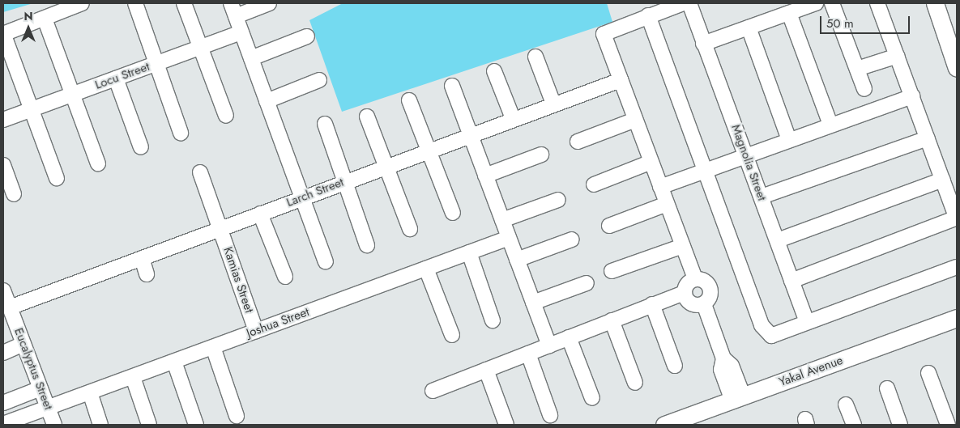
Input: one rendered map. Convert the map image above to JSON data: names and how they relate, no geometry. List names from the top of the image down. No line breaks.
{"streets":{"street":["Locu Street","Magnolia Street","Larch Street","Kamias Street","Joshua Street","Eucalyptus Street","Yakal Avenue"]},"crossings":[["Larch Street","Kamias Street"],["Larch Street","Eucalyptus Street"],["Kamias Street","Joshua Street"],["Joshua Street","Eucalyptus Street"]],"scale_bar":"50 m","north":"top"}
